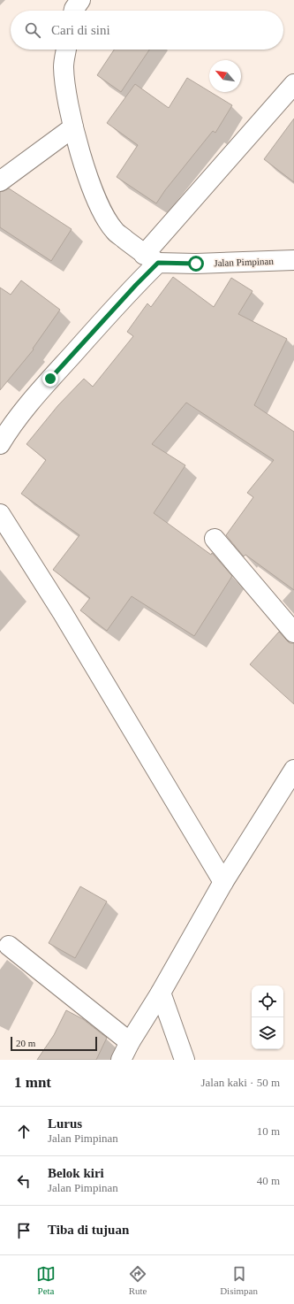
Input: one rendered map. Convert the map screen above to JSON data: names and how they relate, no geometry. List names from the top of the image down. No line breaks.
{"streets":{"street":["Jalan Pimpinan"]},"scale_bar":"20 m","north":"top left","page":{"search":"Cari di sini","scale":"20 m","heading":["1 mnt","Jalan kaki · 50 m"],"list":[["Lurus","Jalan Pimpinan","10 m"],["Belok kiri","Jalan Pimpinan","40 m"],"Tiba di tujuan"],"nav":["Peta","Rute","Disimpan"]}}
